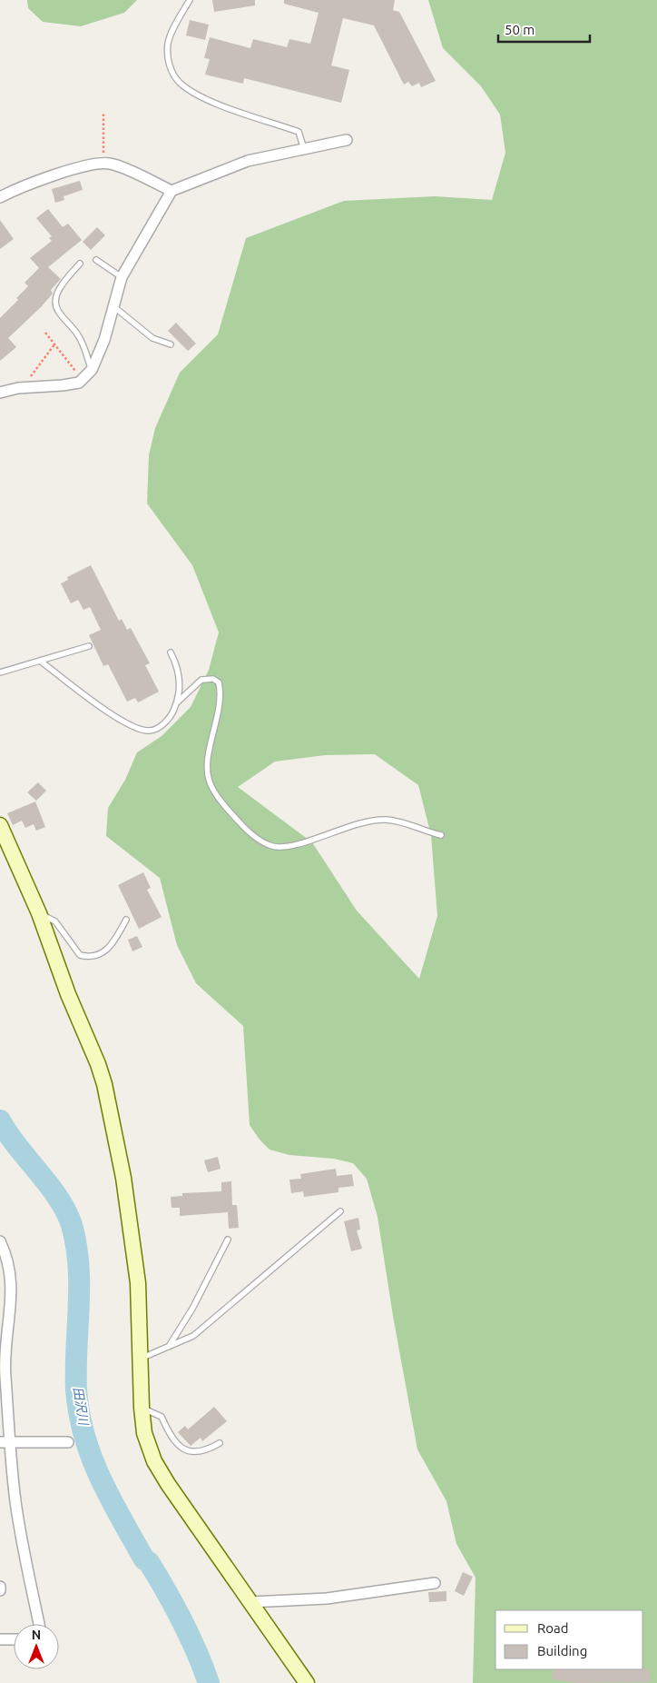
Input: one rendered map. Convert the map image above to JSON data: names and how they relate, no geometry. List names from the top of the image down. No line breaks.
{"water":["田沢川"],"legend":["Road","Building"],"scale_bar":"50 m","north":"top"}
